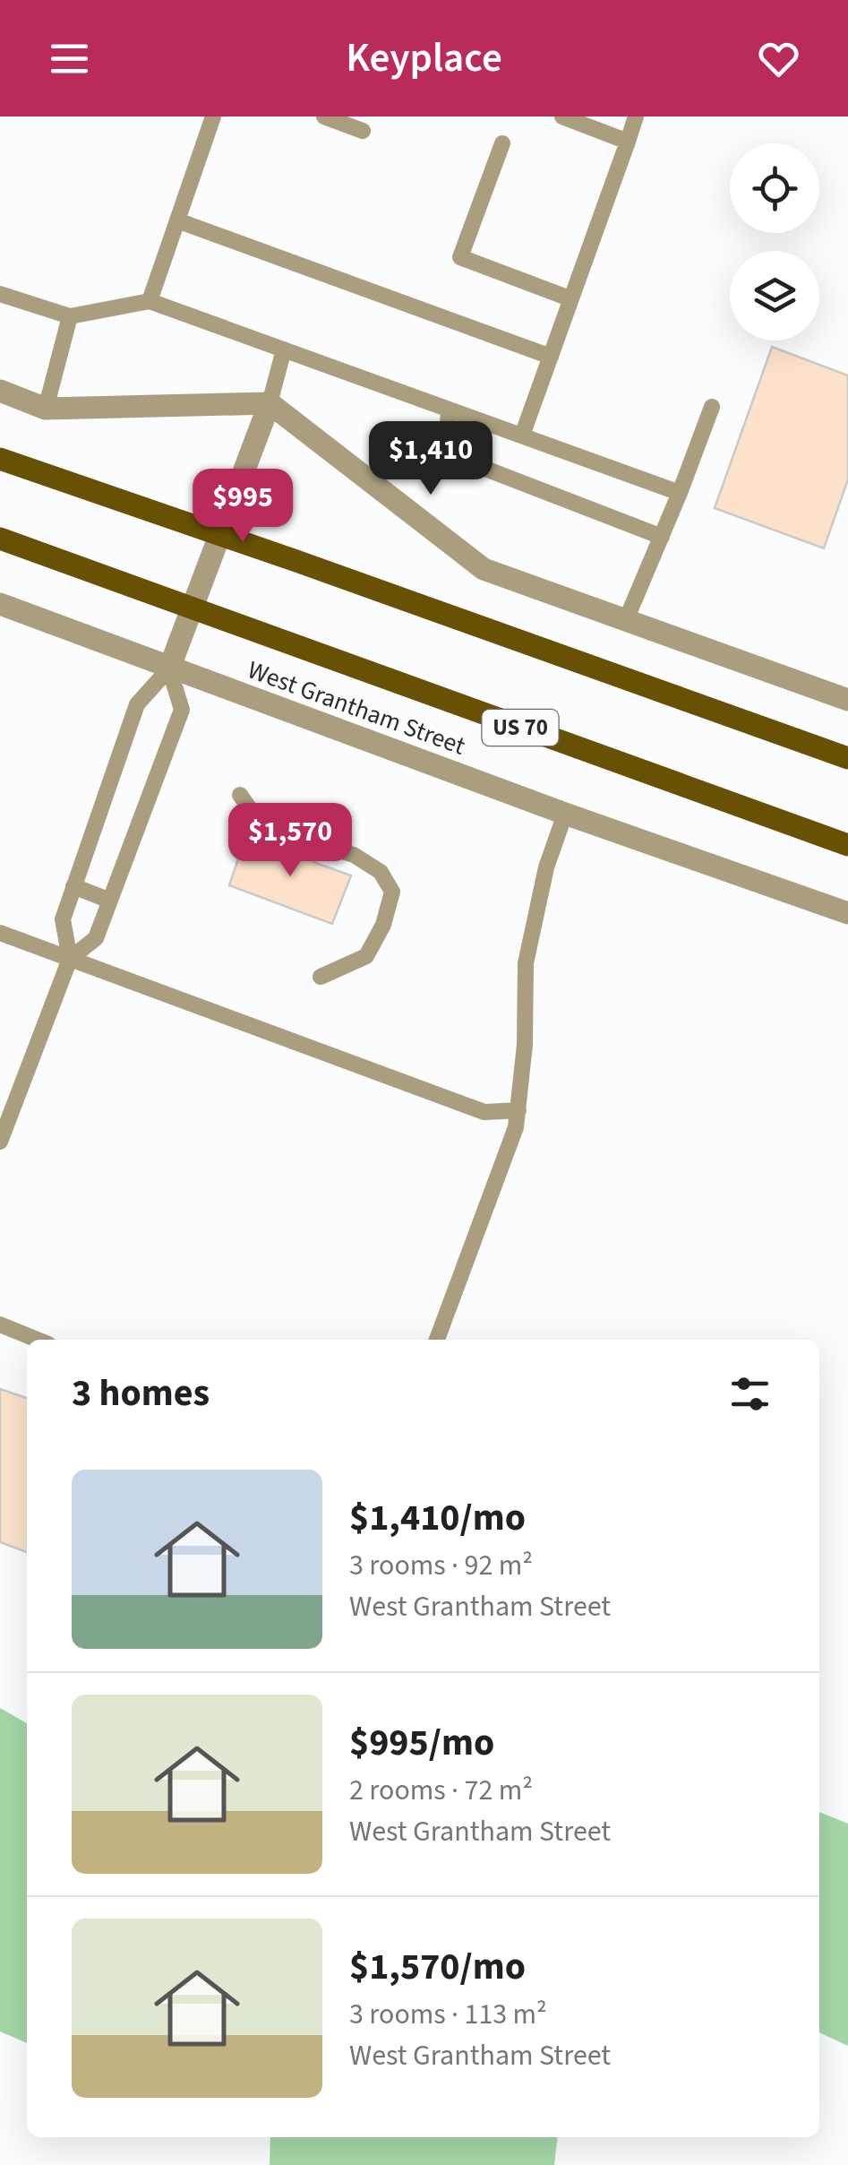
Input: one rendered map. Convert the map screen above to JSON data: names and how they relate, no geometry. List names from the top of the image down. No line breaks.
{"streets":{"main road":["US 70"],"street":["West Grantham Street"]},"page":{"header":"Keyplace","price":["$1,410","$995","$1,570"],"heading":"3 homes","list":[{"name":"$1,410/mo","note":"3 rooms · 92 m² · West Grantham Street"},{"name":"$995/mo","note":"2 rooms · 72 m² · West Grantham Street"},{"name":"$1,570/mo","note":"3 rooms · 113 m² · West Grantham Street"}]}}
